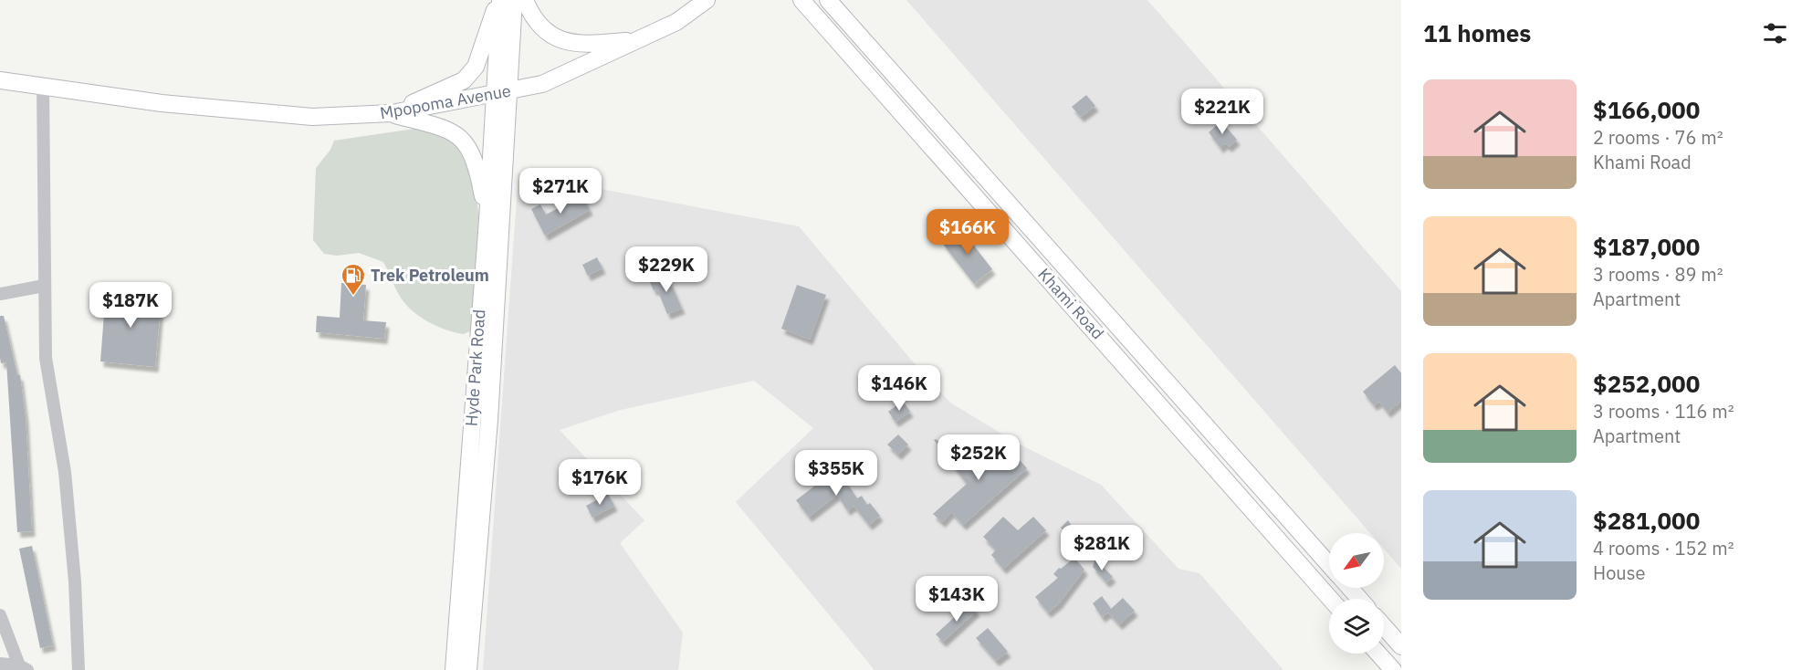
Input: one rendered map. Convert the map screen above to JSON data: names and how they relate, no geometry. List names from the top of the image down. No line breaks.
{"streets":{"street":["Mpopoma Avenue","Khami Road","Hyde Park Road"]},"crossings":[["Mpopoma Avenue","Hyde Park Road"]],"places":{"fuel station":["Trek Petroleum"]},"north":"bottom left","page":{"heading":"11 homes","list":[{"name":"$166,000","note":"2 rooms · 76 m² · Khami Road"},{"name":"$187,000","note":"3 rooms · 89 m² · Apartment"},{"name":"$252,000","note":"3 rooms · 116 m² · Apartment"},{"name":"$281,000","note":"4 rooms · 152 m² · House"}],"price":["$221K","$271K","$166K","$229K","$187K","$146K","$252K","$355K","$176K","$281K","$143K"]}}
